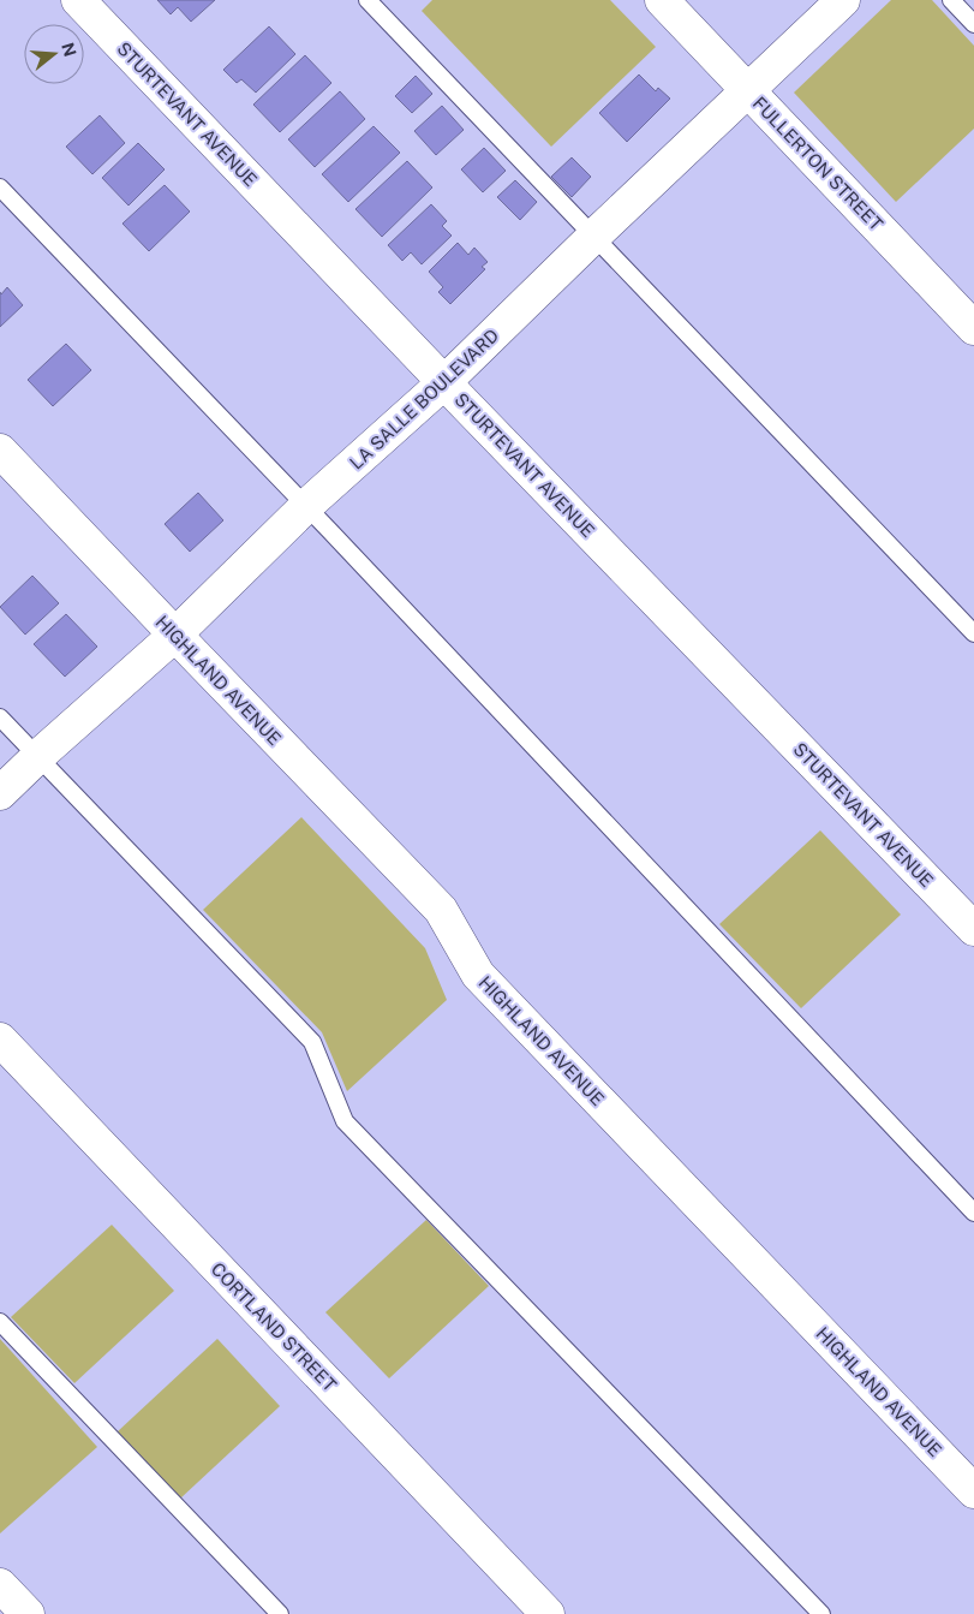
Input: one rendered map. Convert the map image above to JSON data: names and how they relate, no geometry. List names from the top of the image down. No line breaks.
{"streets":{"street":["STURTEVANT AVENUE","FULLERTON STREET","LA SALLE BOULEVARD","HIGHLAND AVENUE","CORTLAND STREET"]},"crossings":[["STURTEVANT AVENUE","LA SALLE BOULEVARD"],["FULLERTON STREET","LA SALLE BOULEVARD"],["LA SALLE BOULEVARD","HIGHLAND AVENUE"]],"north":"right"}
